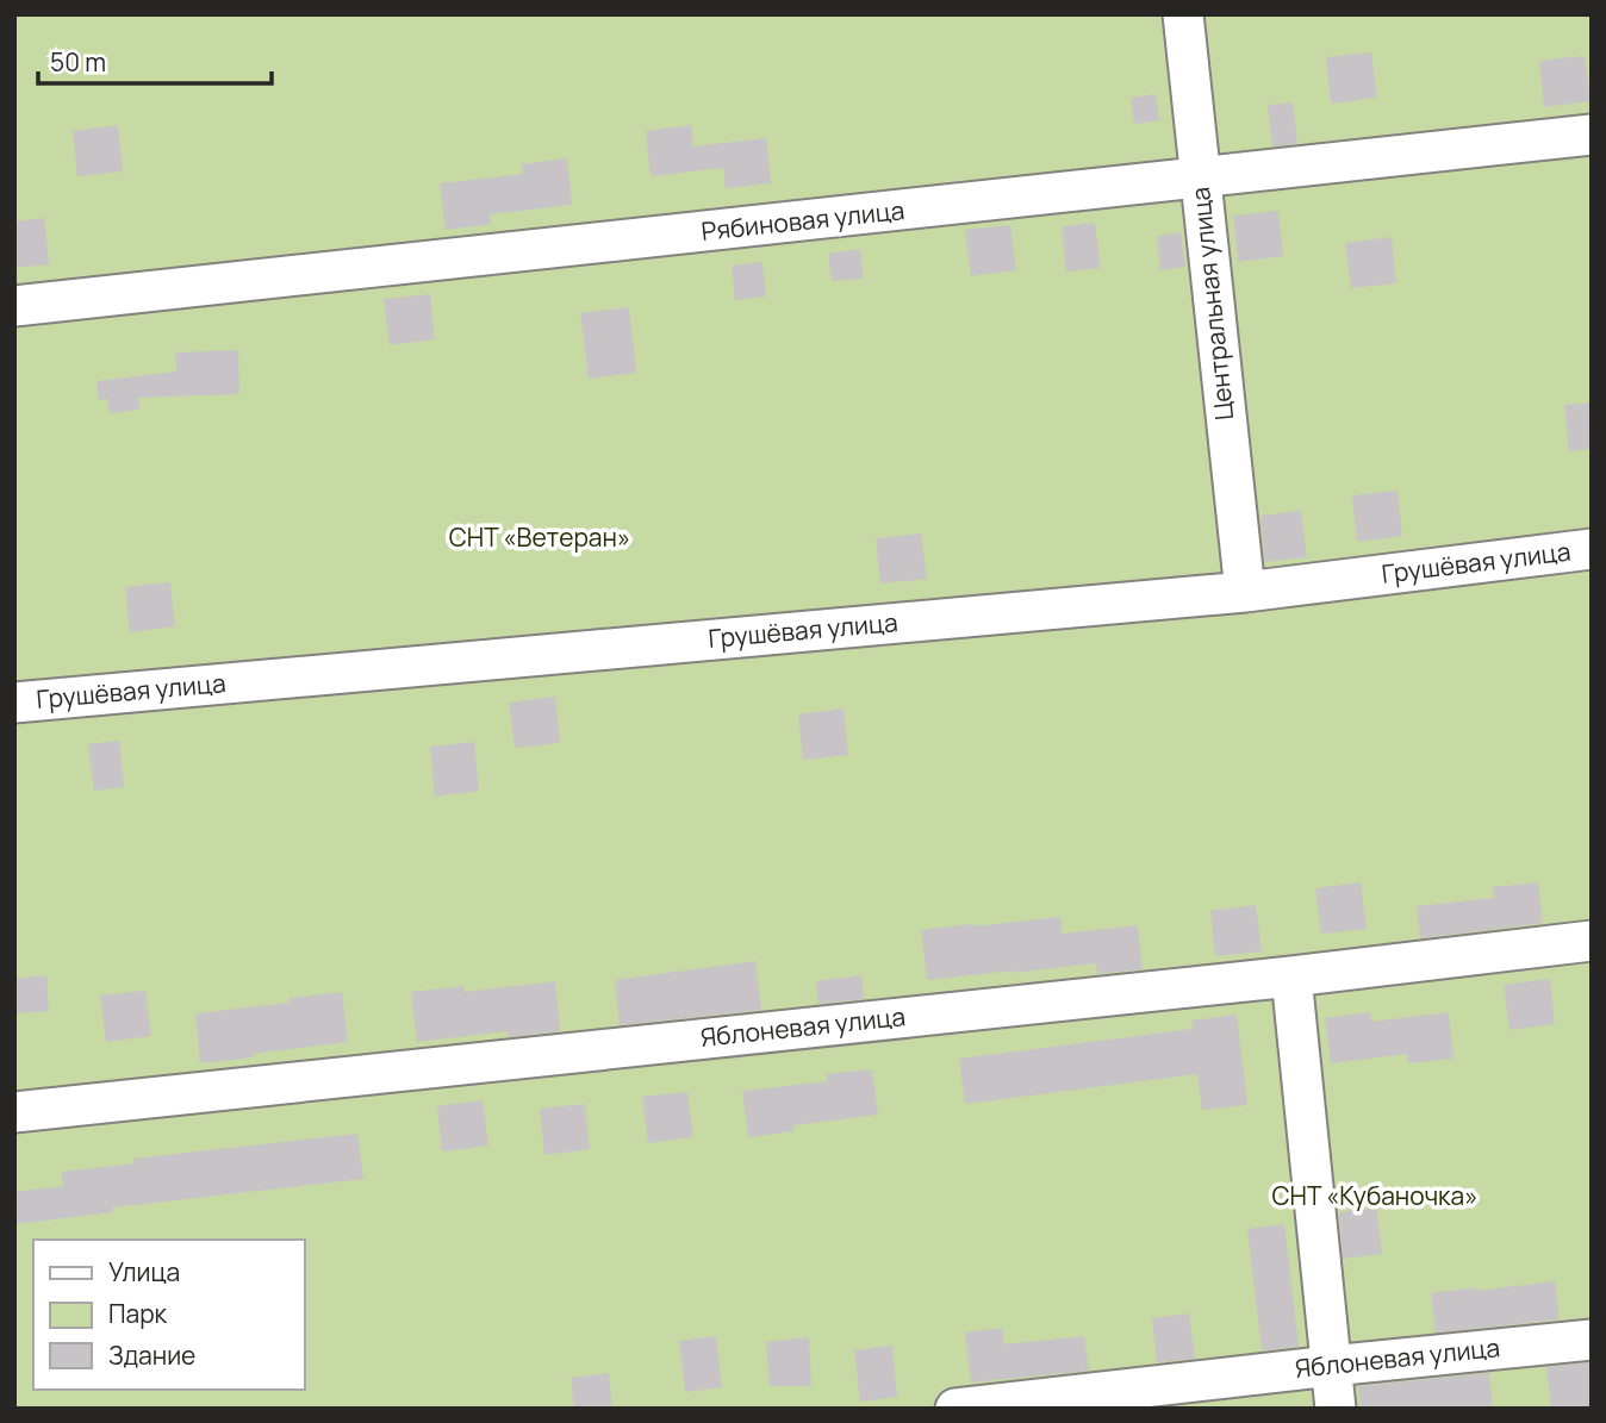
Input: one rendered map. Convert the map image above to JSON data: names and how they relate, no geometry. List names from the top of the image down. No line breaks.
{"streets":{"street":["Рябиновая улица","Центральная улица","Грушёвая улица","Яблоневая улица"]},"crossings":[["Рябиновая улица","Центральная улица"],["Центральная улица","Грушёвая улица"]],"parks":["СНТ «Ветеран»","СНТ «Кубаночка»"],"legend":["Улица","Парк","Здание"],"scale_bar":"50 m"}
